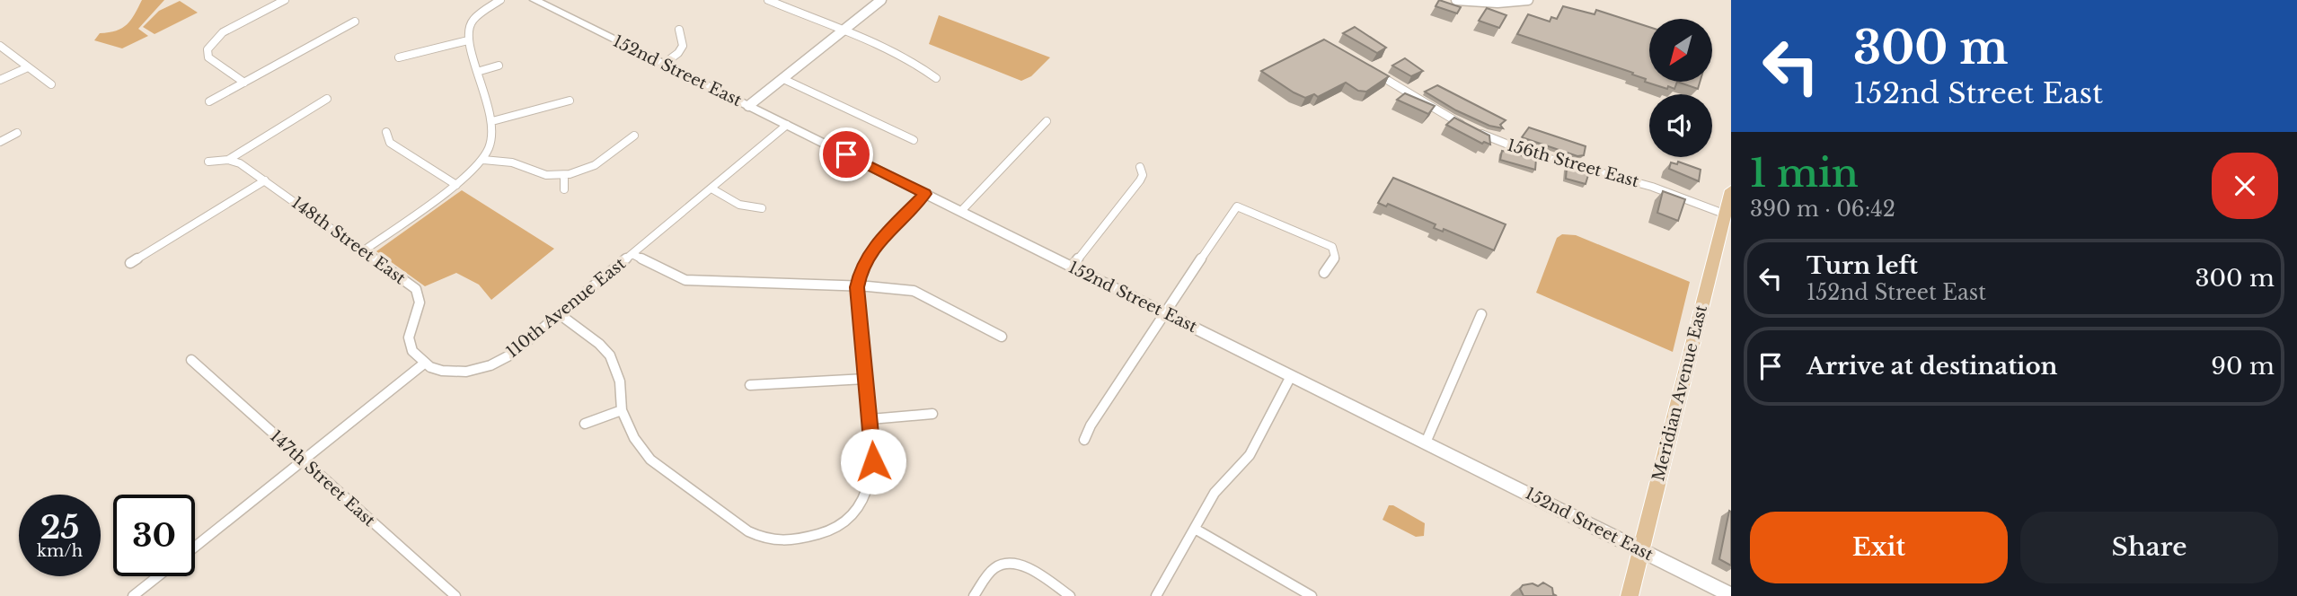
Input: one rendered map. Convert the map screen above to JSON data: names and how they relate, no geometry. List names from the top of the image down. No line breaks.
{"streets":{"main road":["152nd Street East","Meridian Avenue East"],"street":["156th Street East","148th Street East","110th Avenue East","147th Street East"]},"crossings":[["152nd Street East","110th Avenue East"],["152nd Street East","Meridian Avenue East"],["156th Street East","Meridian Avenue East"],["148th Street East","110th Avenue East"]],"north":"bottom left","page":{"turn":["300 m","152nd Street East"],"heading":["1 min","390 m · 06:42"],"list":[{"name":"Turn left","note":"152nd Street East","value":"300 m"},{"name":"Arrive at destination","value":"90 m"}],"speed":"25 km/h","limit":"30","buttons":["Exit","Share"]}}
